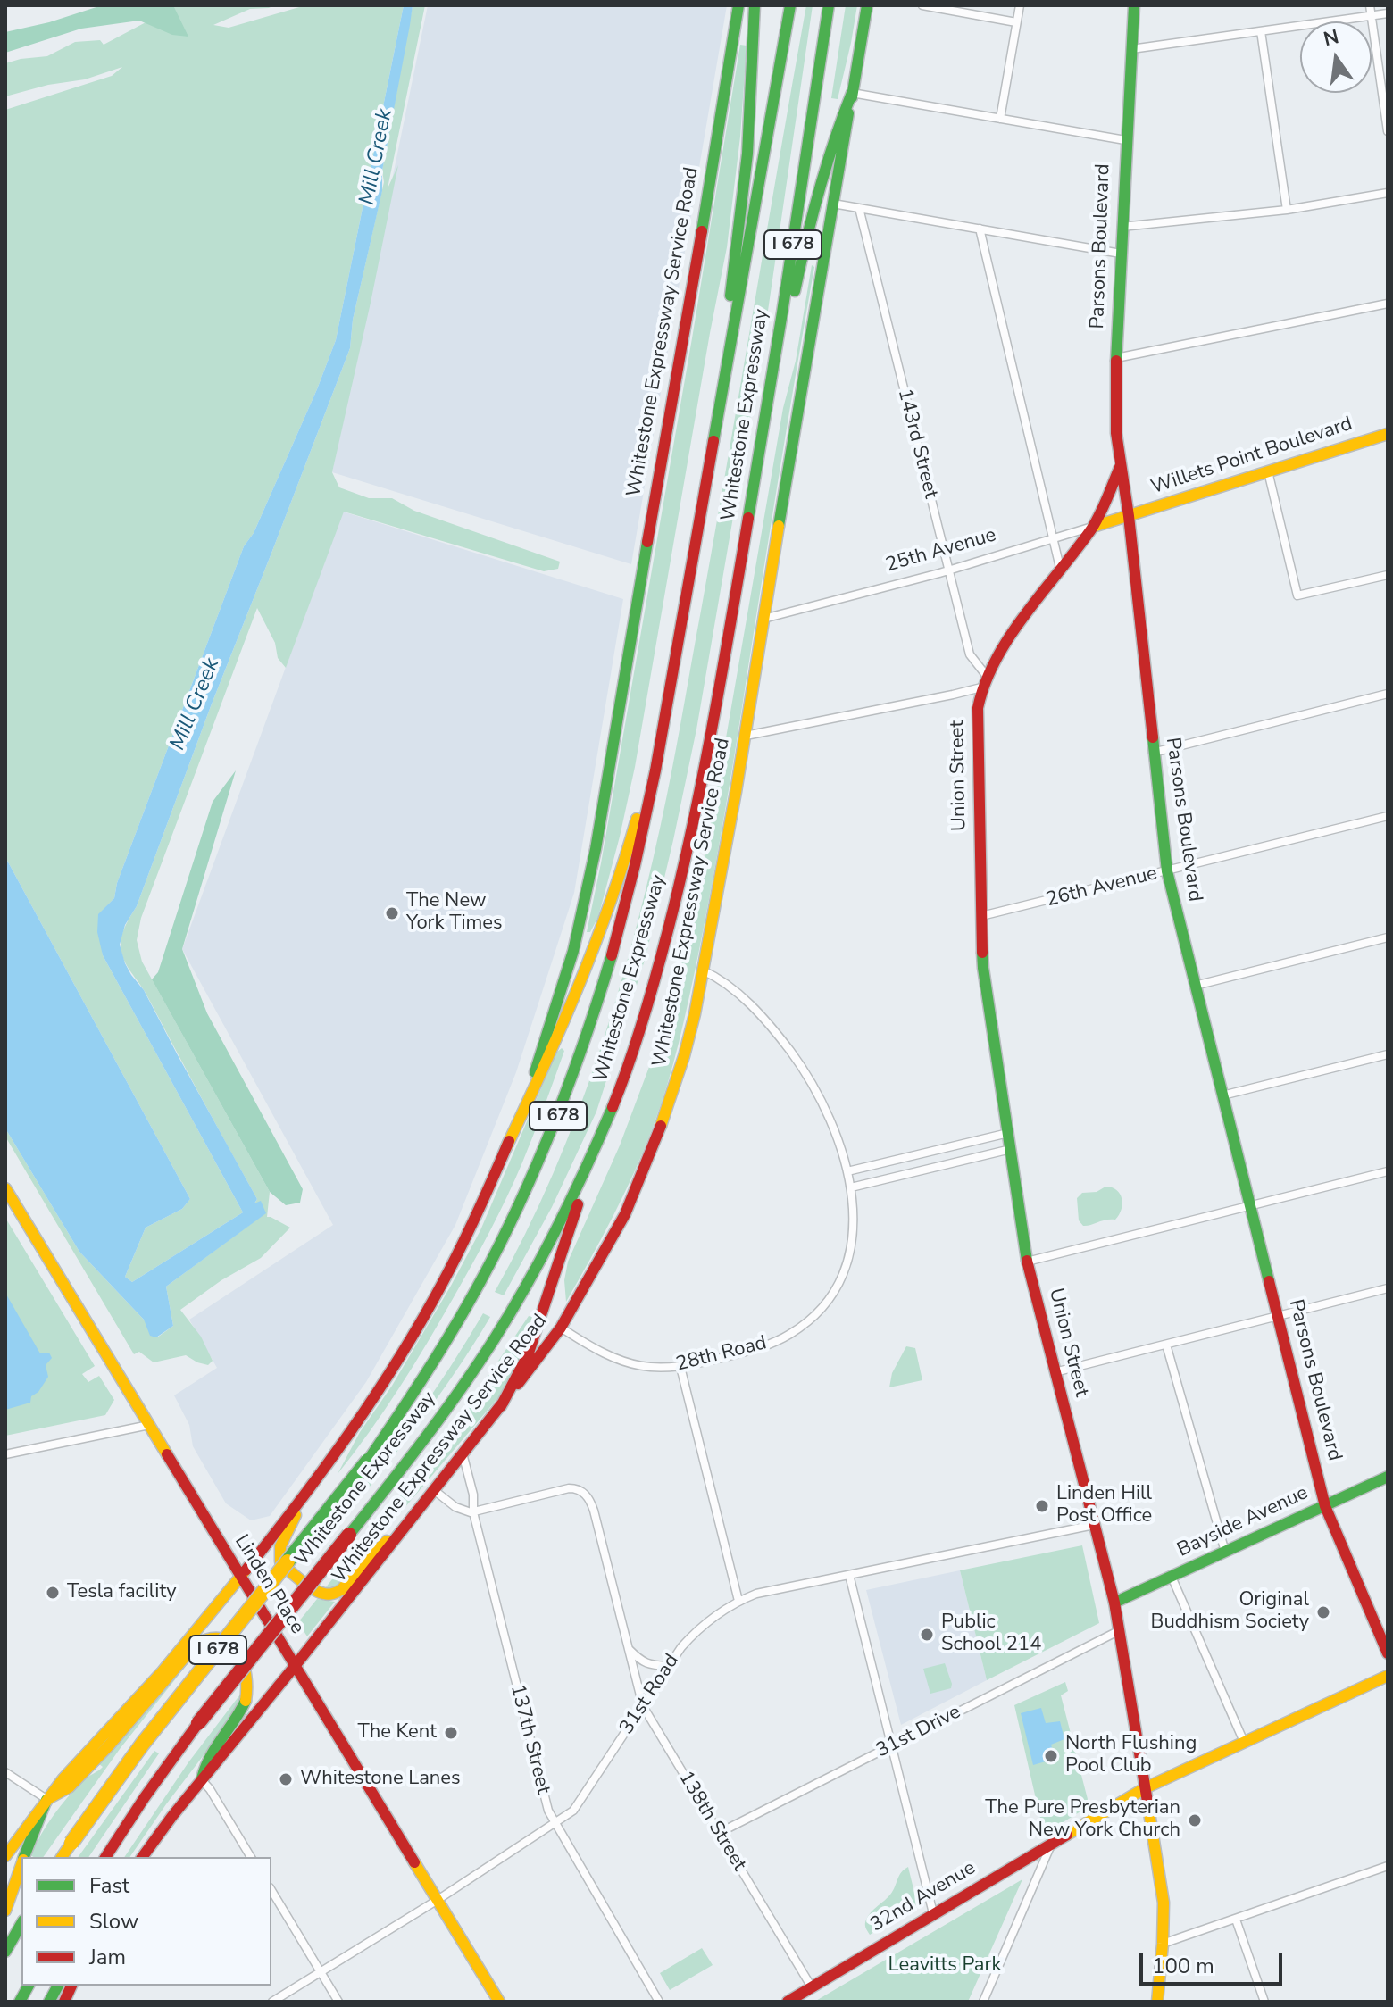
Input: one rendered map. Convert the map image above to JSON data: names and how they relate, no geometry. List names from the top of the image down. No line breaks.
{"streets":{"main road":["I 678","Parsons Boulevard","Whitestone Expressway Service Road","Whitestone Expressway","Willets Point Boulevard","25th Avenue","Union Street","Bayside Avenue","Linden Place","32nd Avenue"],"street":["143rd Street","26th Avenue","28th Road","31st Road","31st Drive","137th Street","138th Street"]},"crossings":[["Parsons Boulevard","Willets Point Boulevard"],["Parsons Boulevard","25th Avenue"],["Parsons Boulevard","26th Avenue"],["Parsons Boulevard","Bayside Avenue"],["Whitestone Expressway Service Road","25th Avenue"],["Whitestone Expressway Service Road","28th Road"],["Whitestone Expressway Service Road","Linden Place"],["Whitestone Expressway Service Road","137th Street"],["143rd Street","25th Avenue"],["143rd Street","Union Street"],["Willets Point Boulevard","25th Avenue"],["Union Street","26th Avenue"],["Union Street","Bayside Avenue"],["Union Street","31st Road"],["Union Street","31st Drive"],["Union Street","32nd Avenue"],["Linden Place","31st Road"],["31st Road","137th Street"],["31st Road","138th Street"],["31st Drive","138th Street"],["137th Street","138th Street"],["138th Street","32nd Avenue"]],"water":["Mill Creek"],"parks":["Leavitts Park"],"places":["The New York Times","Linden Hill Post Office","Tesla facility","Original Buddhism Society","Public School 214","The Kent","North Flushing Pool Club","Whitestone Lanes","The Pure Presbyterian New York Church"],"legend":["Fast","Slow","Jam"],"scale_bar":"100 m","north":"top"}
